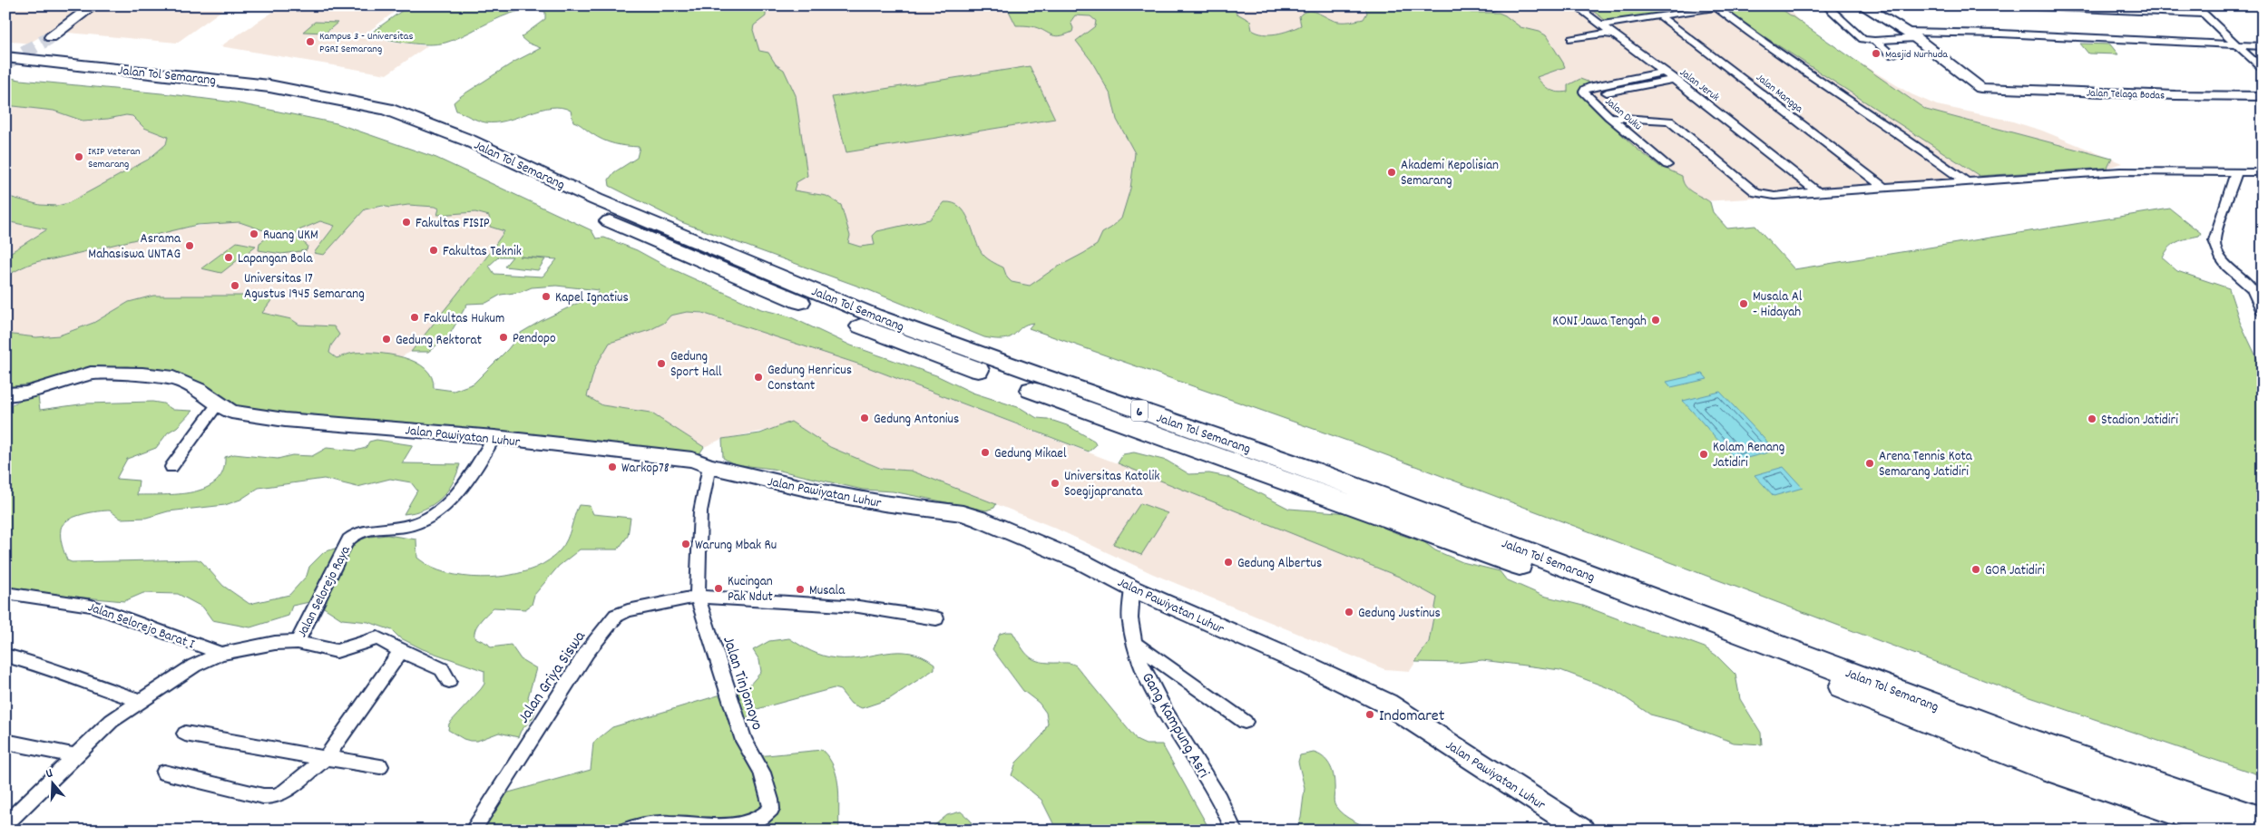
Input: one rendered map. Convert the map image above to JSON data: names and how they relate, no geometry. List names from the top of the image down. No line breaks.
{"streets":{"highway":["Jalan Tol Semarang","6"],"main road":["Jalan Telaga Bodas","Jalan Pawiyatan Luhur"],"street":["Jalan Jeruk","Jalan Mangga","Jalan Duku","Jalan Selorejo Raya","Jalan Selorejo Barat I","Jalan Griya Siswa","Jalan Tinjomoyo","Gang Kampung Asri"]},"crossings":[["Jalan Jeruk","Jalan Duku"],["Jalan Pawiyatan Luhur","Jalan Selorejo Raya"],["Jalan Pawiyatan Luhur","Jalan Tinjomoyo"],["Jalan Pawiyatan Luhur","Gang Kampung Asri"],["Jalan Selorejo Raya","Jalan Selorejo Barat I"],["Jalan Griya Siswa","Jalan Tinjomoyo"]],"places":["Kampus 3 - Universitas PGRI Semarang","Masjid Nurhuda","IKIP Veteran Semarang","Akademi Kepolisian Semarang","Fakultas FISIP","Ruang UKM","Asrama Mahasiswa UNTAG","Fakultas Teknik","Lapangan Bola","Universitas 17 Agustus 1945 Semarang","Kapel Ignatius","Musala Al - Hidayah","Fakultas Hukum","KONI Jawa Tengah","Pendopo","Gedung Rektorat","Gedung Sport Hall","Gedung Henricus Constant","Gedung Antonius","Stadion Jatidiri","Gedung Mikael","Kolam Renang Jatidiri","Arena Tennis Kota Semarang Jatidiri","Warkop78","Universitas Katolik Soegijapranata","Warung Mbak Ru","Gedung Albertus","GOR Jatidiri","Kucingan Pak Ndut","Musala","Gedung Justinus","Indomaret"],"north":"top"}
